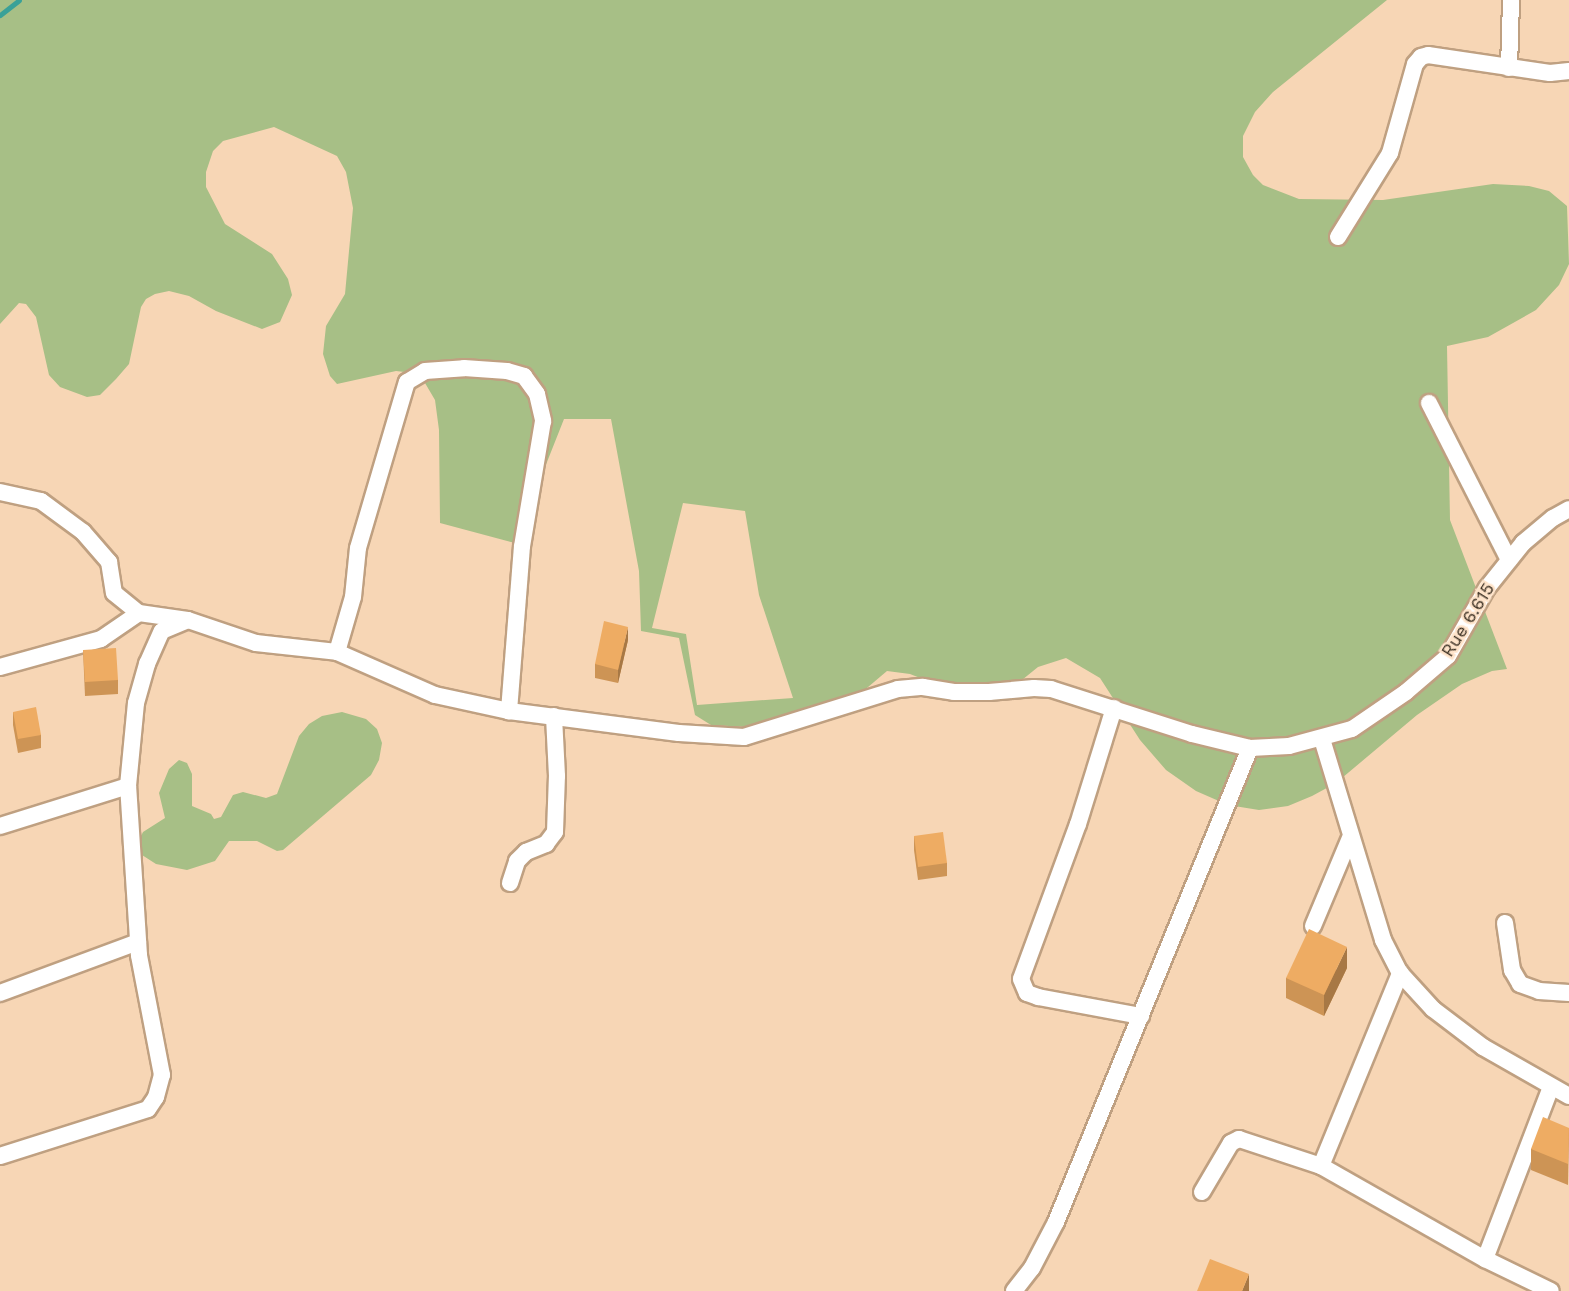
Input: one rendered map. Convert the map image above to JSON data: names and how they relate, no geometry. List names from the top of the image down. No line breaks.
{"streets":{"street":["Rue 6.615"]}}
